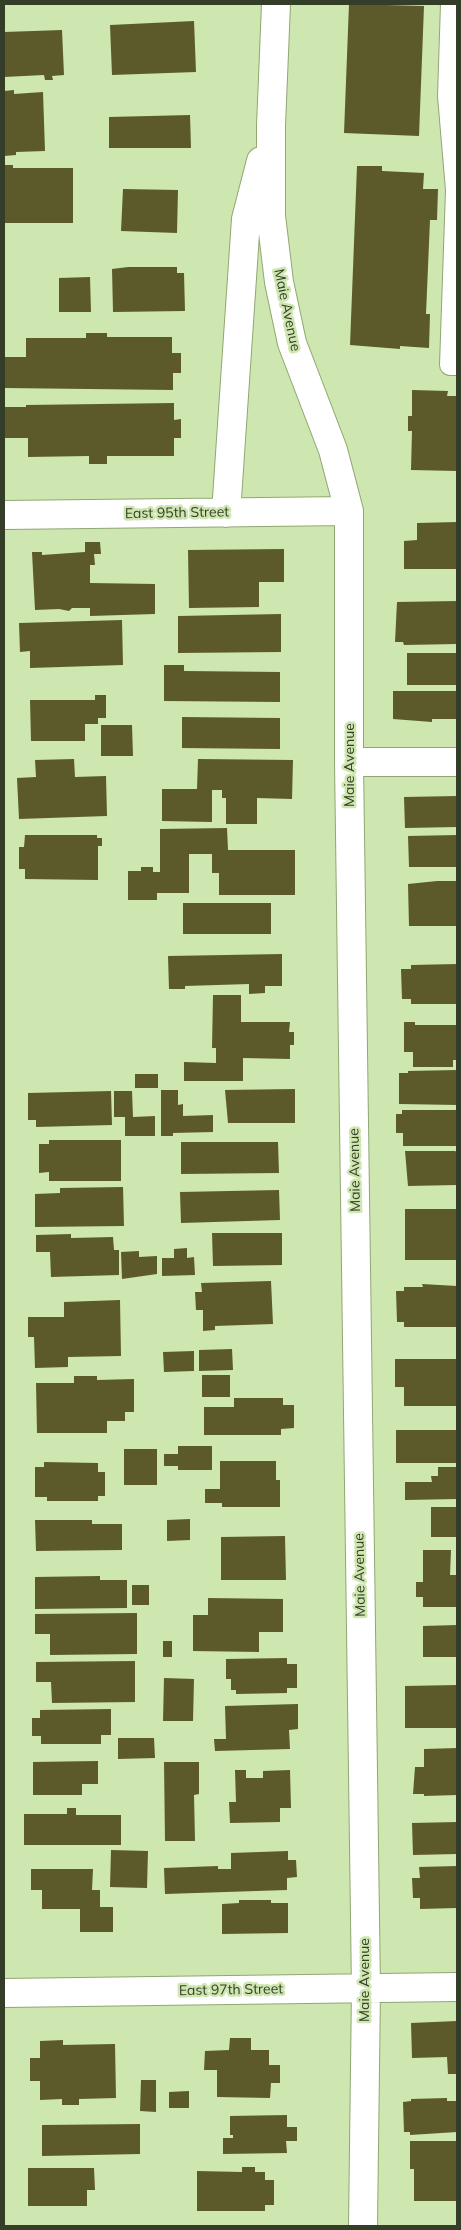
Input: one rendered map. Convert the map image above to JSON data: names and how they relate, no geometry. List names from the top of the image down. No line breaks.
{"streets":{"street":["Maie Avenue","East 95th Street","East 97th Street"]},"crossings":[["Maie Avenue","East 95th Street"],["Maie Avenue","East 97th Street"]]}
